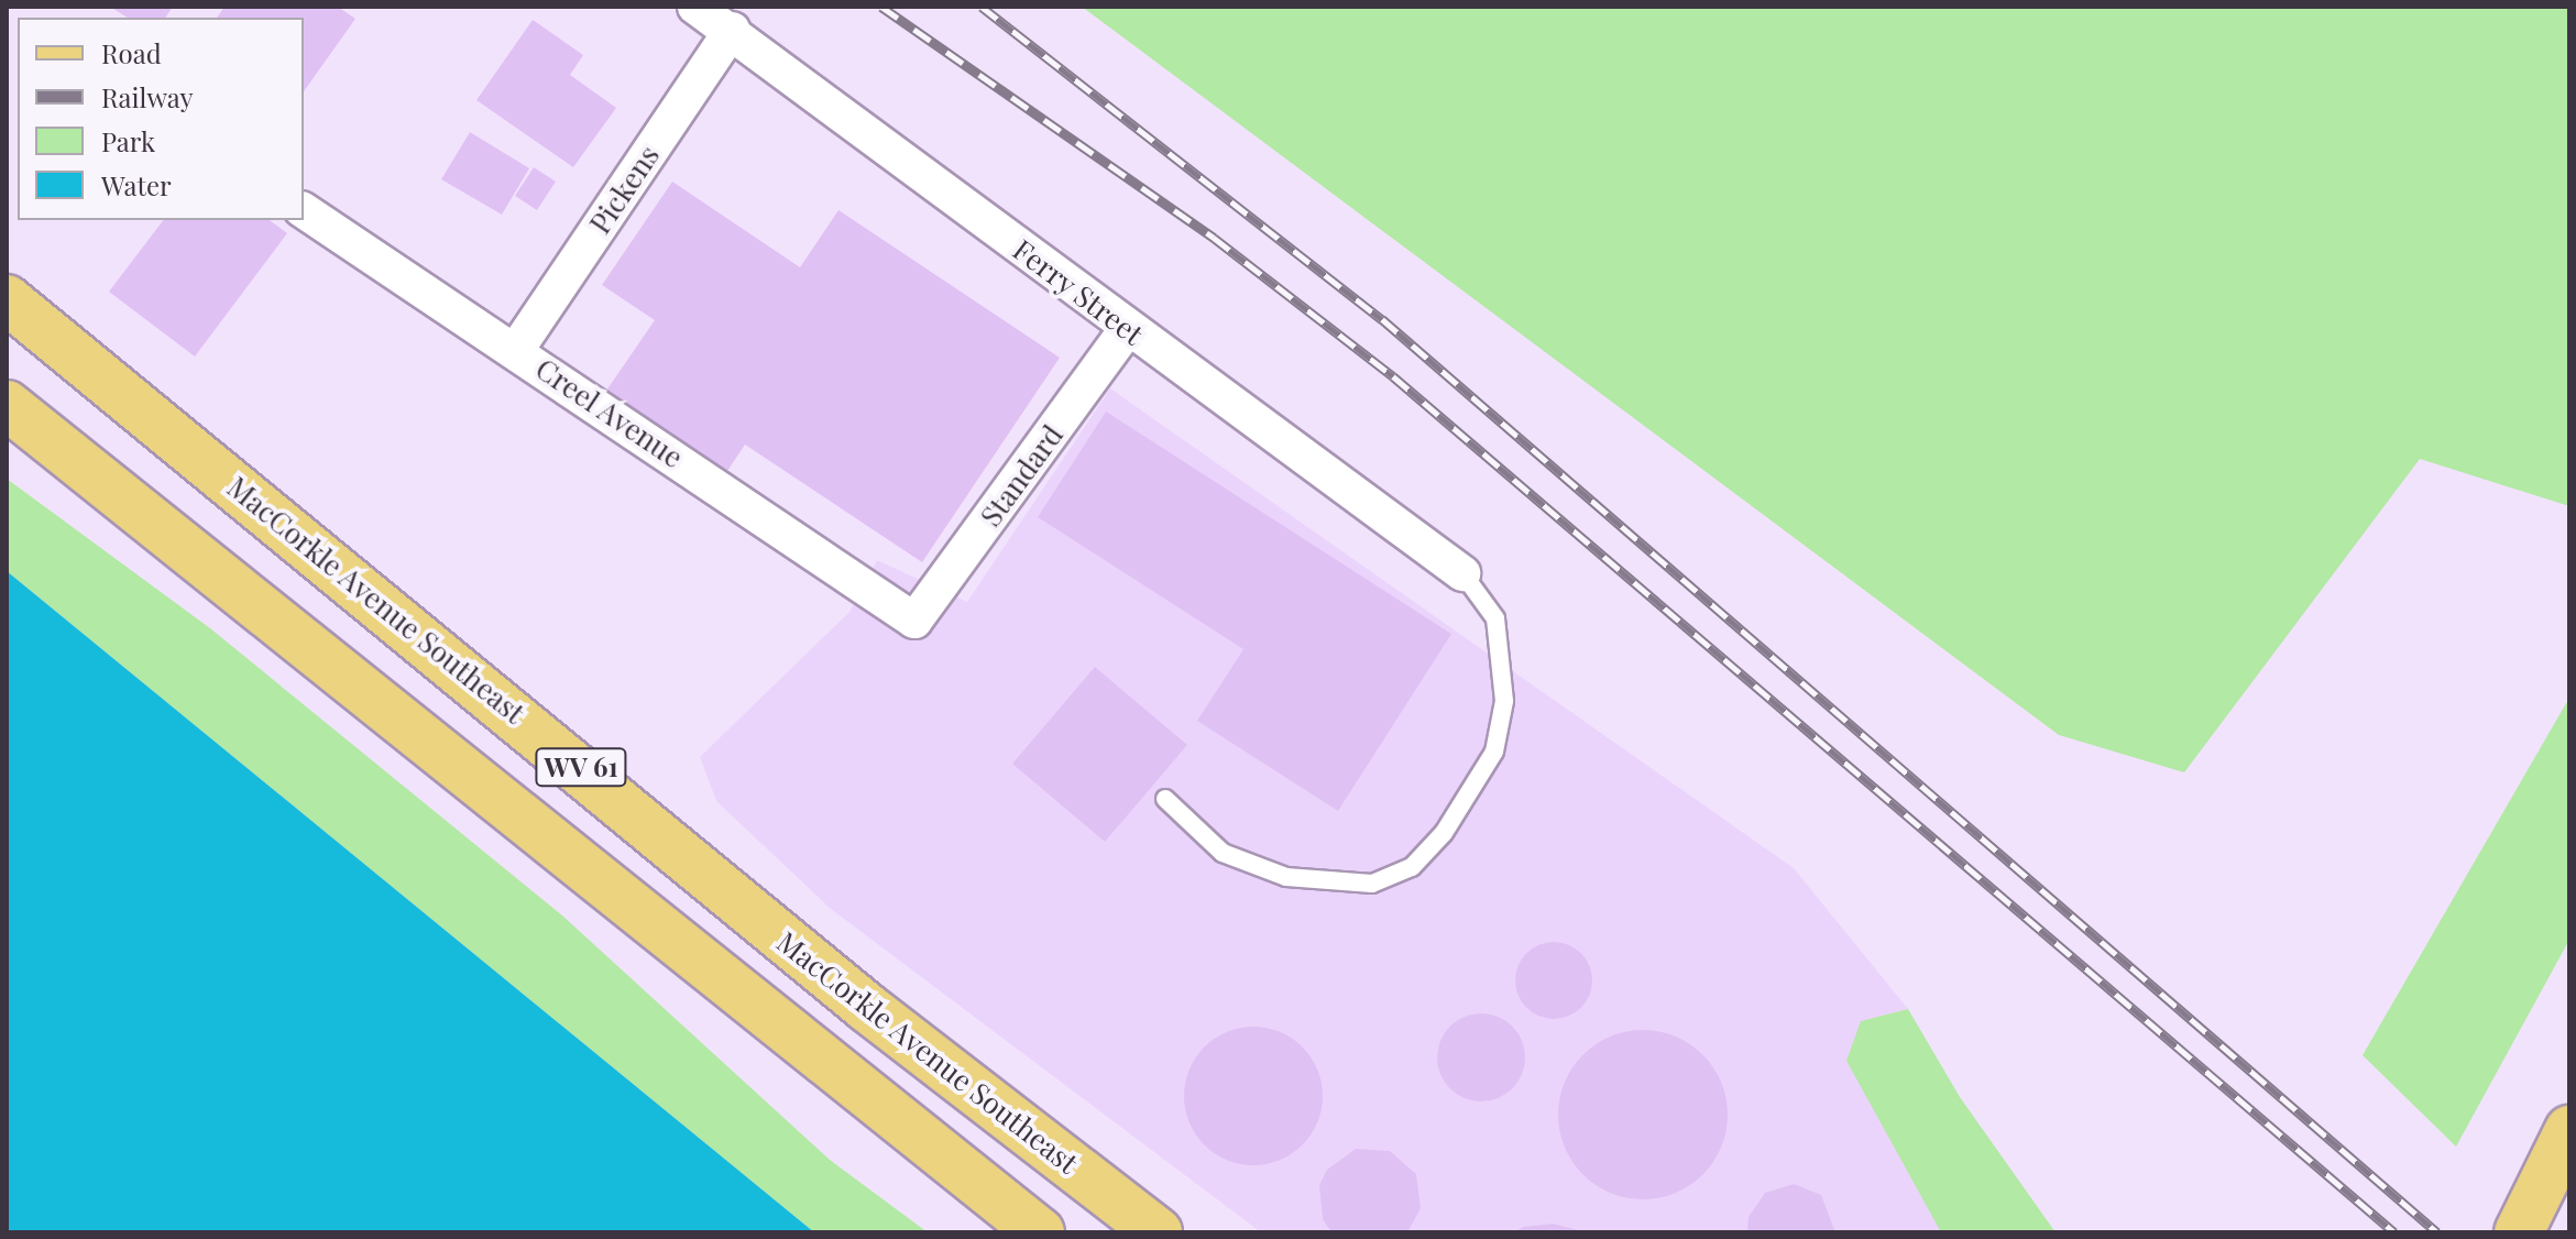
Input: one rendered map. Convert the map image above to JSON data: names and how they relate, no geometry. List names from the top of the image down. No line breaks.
{"streets":{"main road":["MacCorkle Avenue Southeast","WV 61"],"street":["Pickens","Ferry Street","Creel Avenue","Standard"]},"crossings":[["Pickens","Ferry Street"],["Pickens","Creel Avenue"],["Ferry Street","Standard"],["Creel Avenue","Standard"]],"legend":["Road","Railway","Park","Water"]}
